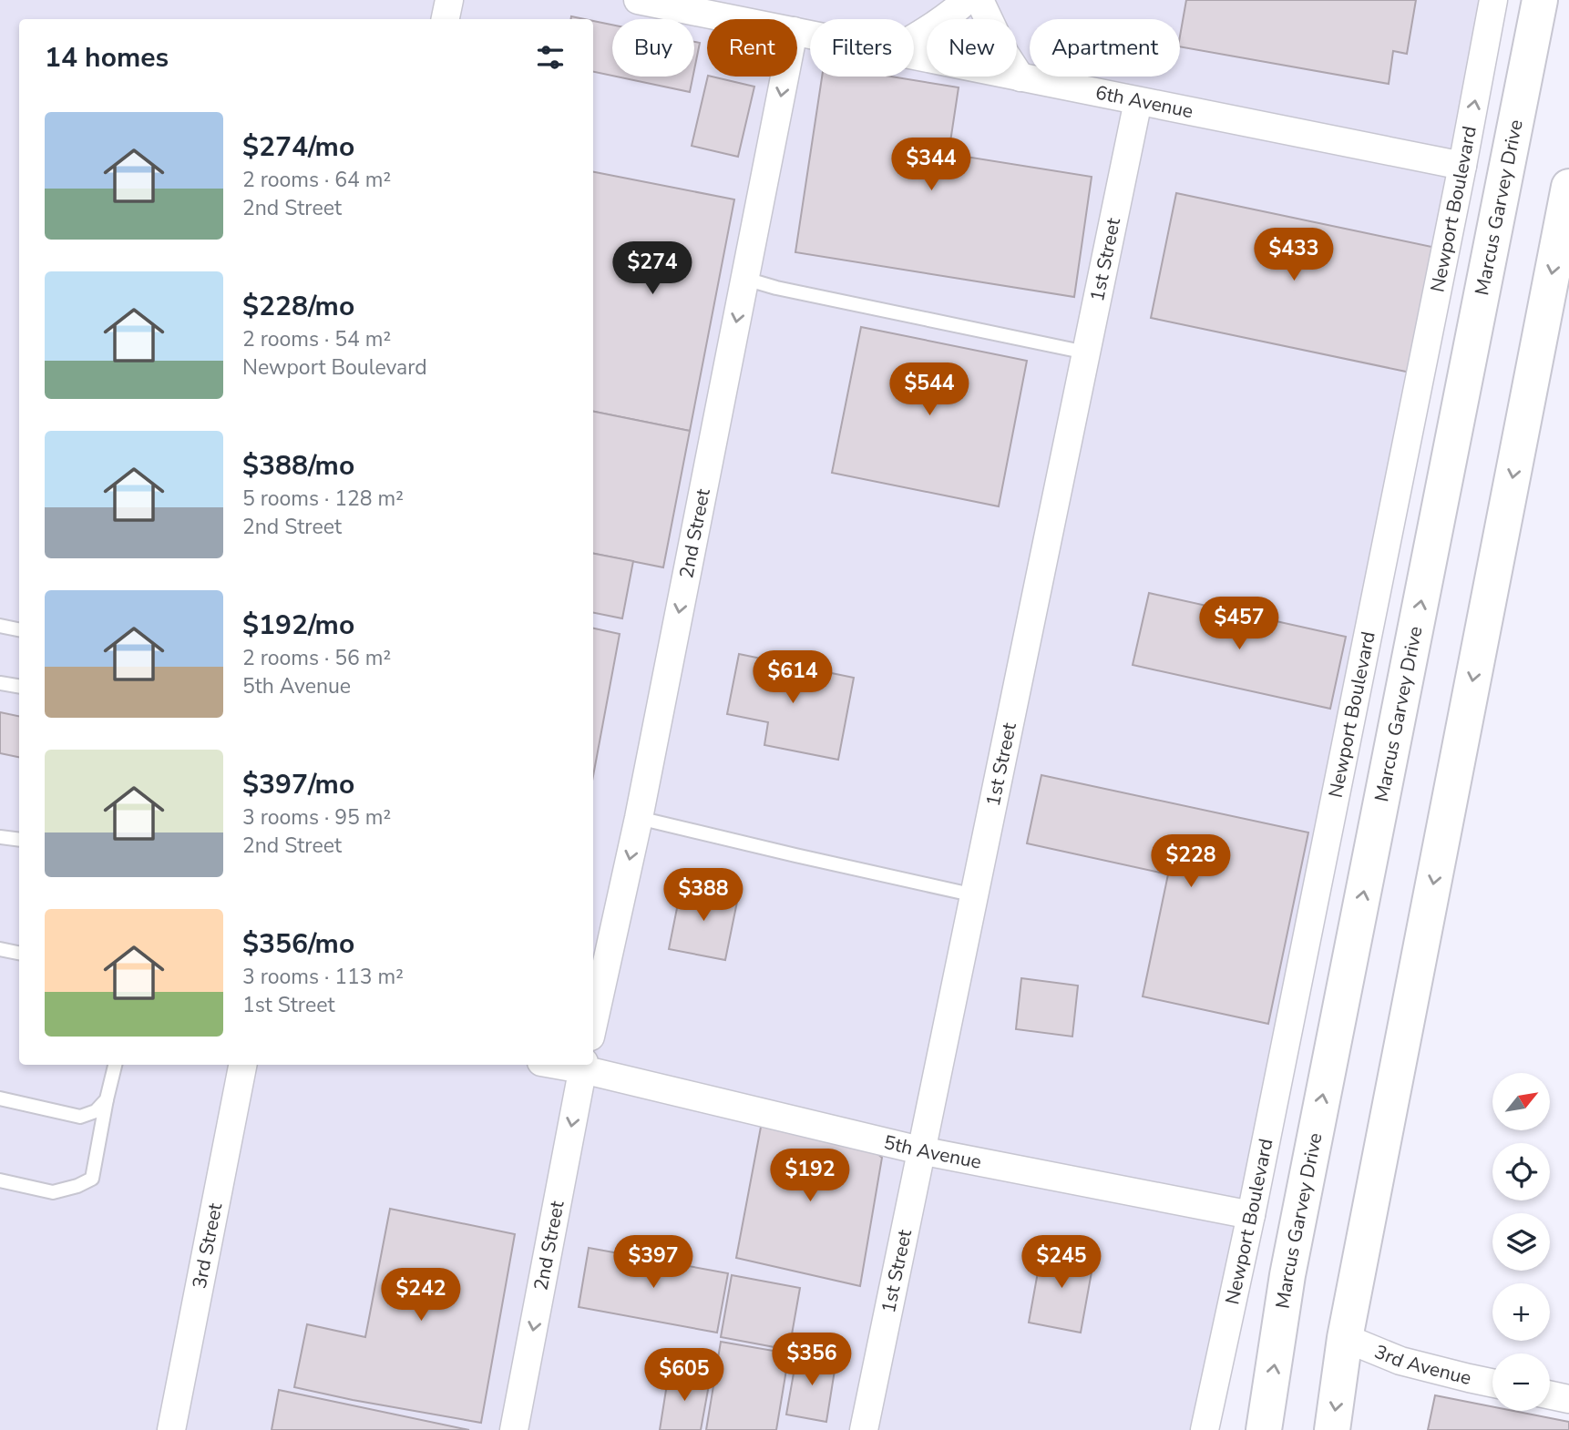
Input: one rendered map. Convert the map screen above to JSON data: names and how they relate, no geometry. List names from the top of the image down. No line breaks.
{"streets":{"highway":["Marcus Garvey Drive"],"street":["6th Avenue","Newport Boulevard","1st Street","2nd Street","5th Avenue","3rd Street","3rd Avenue"]},"crossings":[["6th Avenue","Newport Boulevard"],["6th Avenue","1st Street"],["Newport Boulevard","5th Avenue"],["1st Street","5th Avenue"],["2nd Street","5th Avenue"]],"one_way":["2nd Street"],"north":"top right","page":{"chip":["Buy","Rent","Filters","New","Apartment"],"heading":"14 homes","list":[{"name":"$274/mo","note":"2 rooms · 64 m² · 2nd Street"},{"name":"$228/mo","note":"2 rooms · 54 m² · Newport Boulevard"},{"name":"$388/mo","note":"5 rooms · 128 m² · 2nd Street"},{"name":"$192/mo","note":"2 rooms · 56 m² · 5th Avenue"},{"name":"$397/mo","note":"3 rooms · 95 m² · 2nd Street"},{"name":"$356/mo","note":"3 rooms · 113 m² · 1st Street"}],"price":["$344","$433","$274","$544","$457","$614","$228","$388","$192","$397","$245","$242","$356","$605"],"map_buttons":["+","−"]}}
